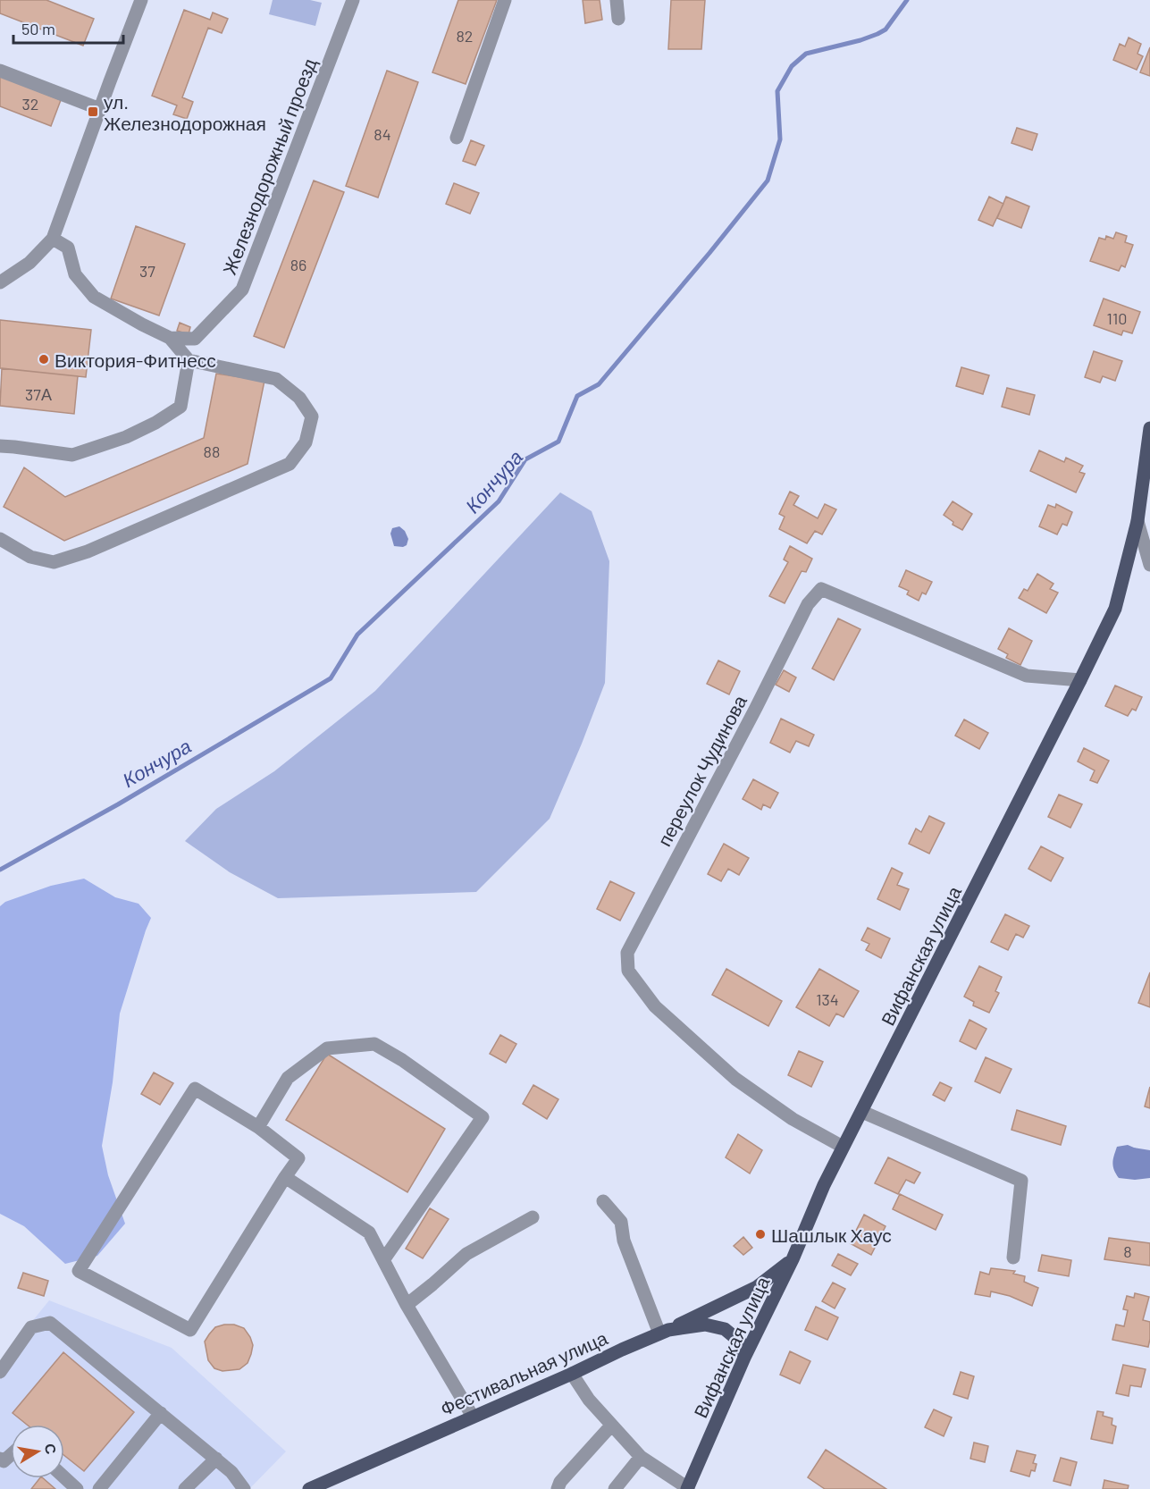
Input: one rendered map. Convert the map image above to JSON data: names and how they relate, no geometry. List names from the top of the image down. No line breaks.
{"streets":{"main road":["Вифанская улица","Фестивальная улица"],"street":["Железнодорожный проезд","переулок Чудинова"]},"crossings":[["переулок Чудинова","Вифанская улица"],["Вифанская улица","Фестивальная улица"]],"water":["Кончура"],"places":{"transit":["ул. Железнодорожная"],"other":["Виктория-Фитнесс","Шашлык Хаус"]},"house_numbers":["82","32","84","86","37","110","37А","88","134","8"],"scale_bar":"50 m","north":"right"}
